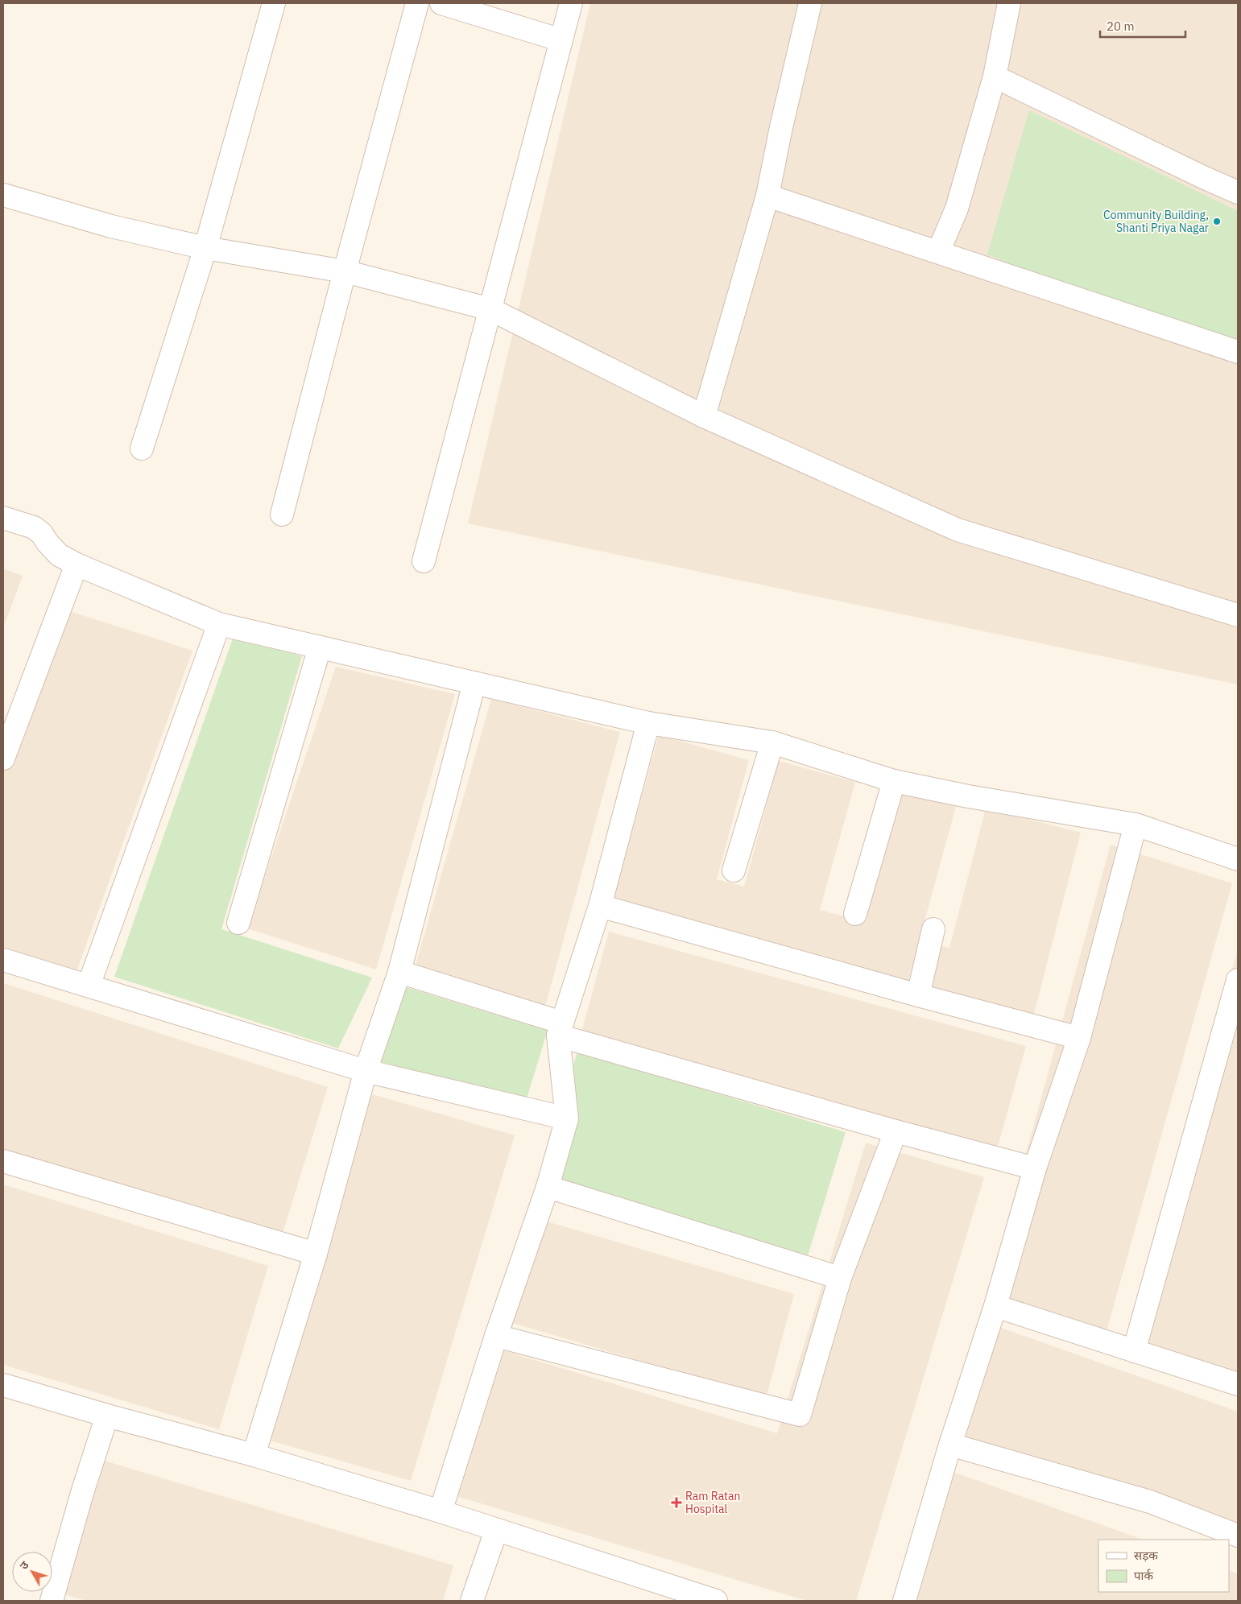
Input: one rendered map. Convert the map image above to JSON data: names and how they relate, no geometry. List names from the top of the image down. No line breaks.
{"places":{"other":["Community Building, Shanti Priya Nagar"],"health":["Ram Ratan Hospital"]},"legend":["सड़क","पार्क"],"scale_bar":"20 m","north":"top left"}
